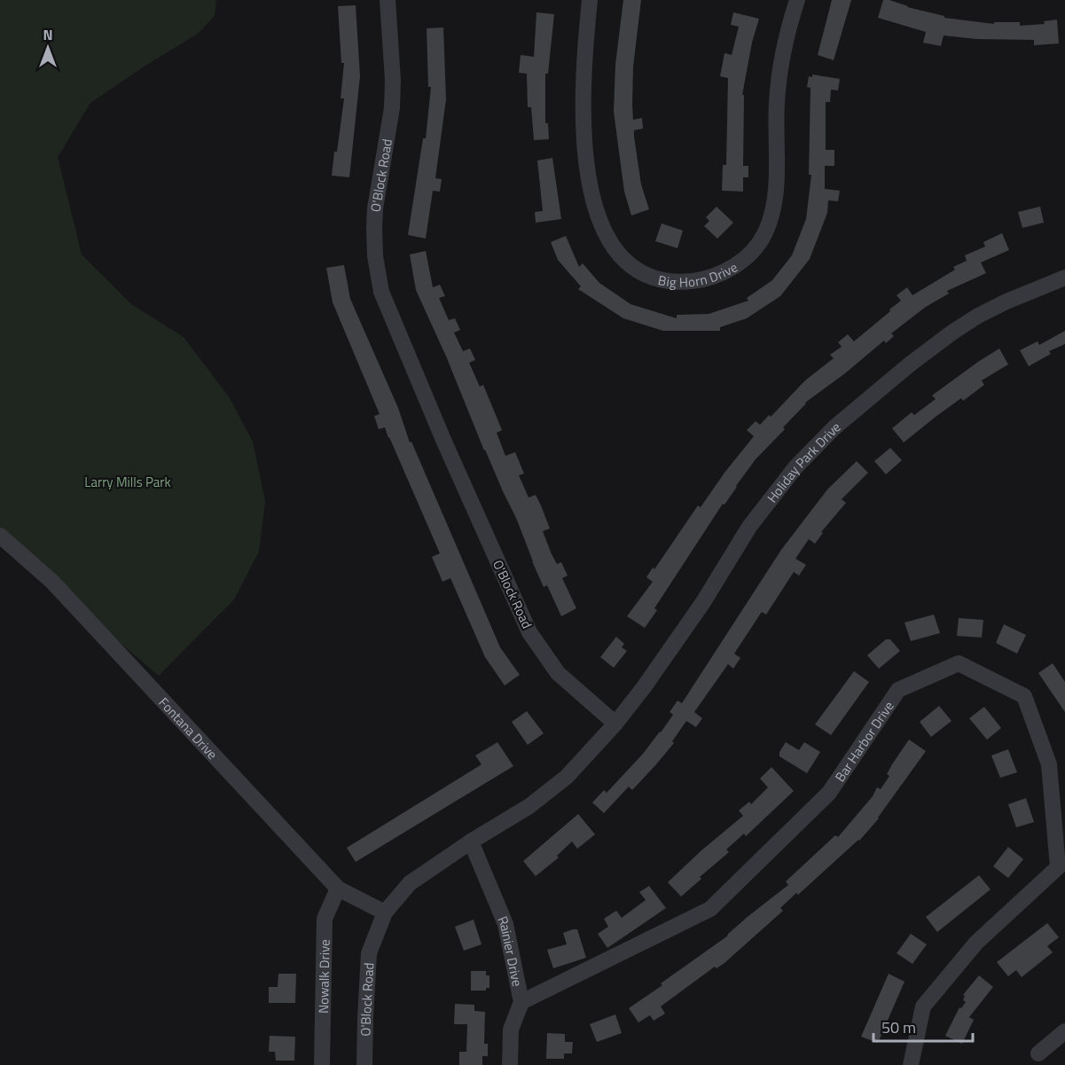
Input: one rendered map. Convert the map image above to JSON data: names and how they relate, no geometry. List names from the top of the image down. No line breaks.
{"streets":{"street":["O'Block Road","Big Horn Drive","Holiday Park Drive","Fontana Drive","Bar Harbor Drive","Rainier Drive","Nowalk Drive"]},"crossings":[["O'Block Road","Holiday Park Drive"],["O'Block Road","Fontana Drive"],["O'Block Road","Rainier Drive"],["Fontana Drive","Nowalk Drive"],["Bar Harbor Drive","Rainier Drive"]],"parks":["Larry Mills Park"],"scale_bar":"50 m","north":"top"}
